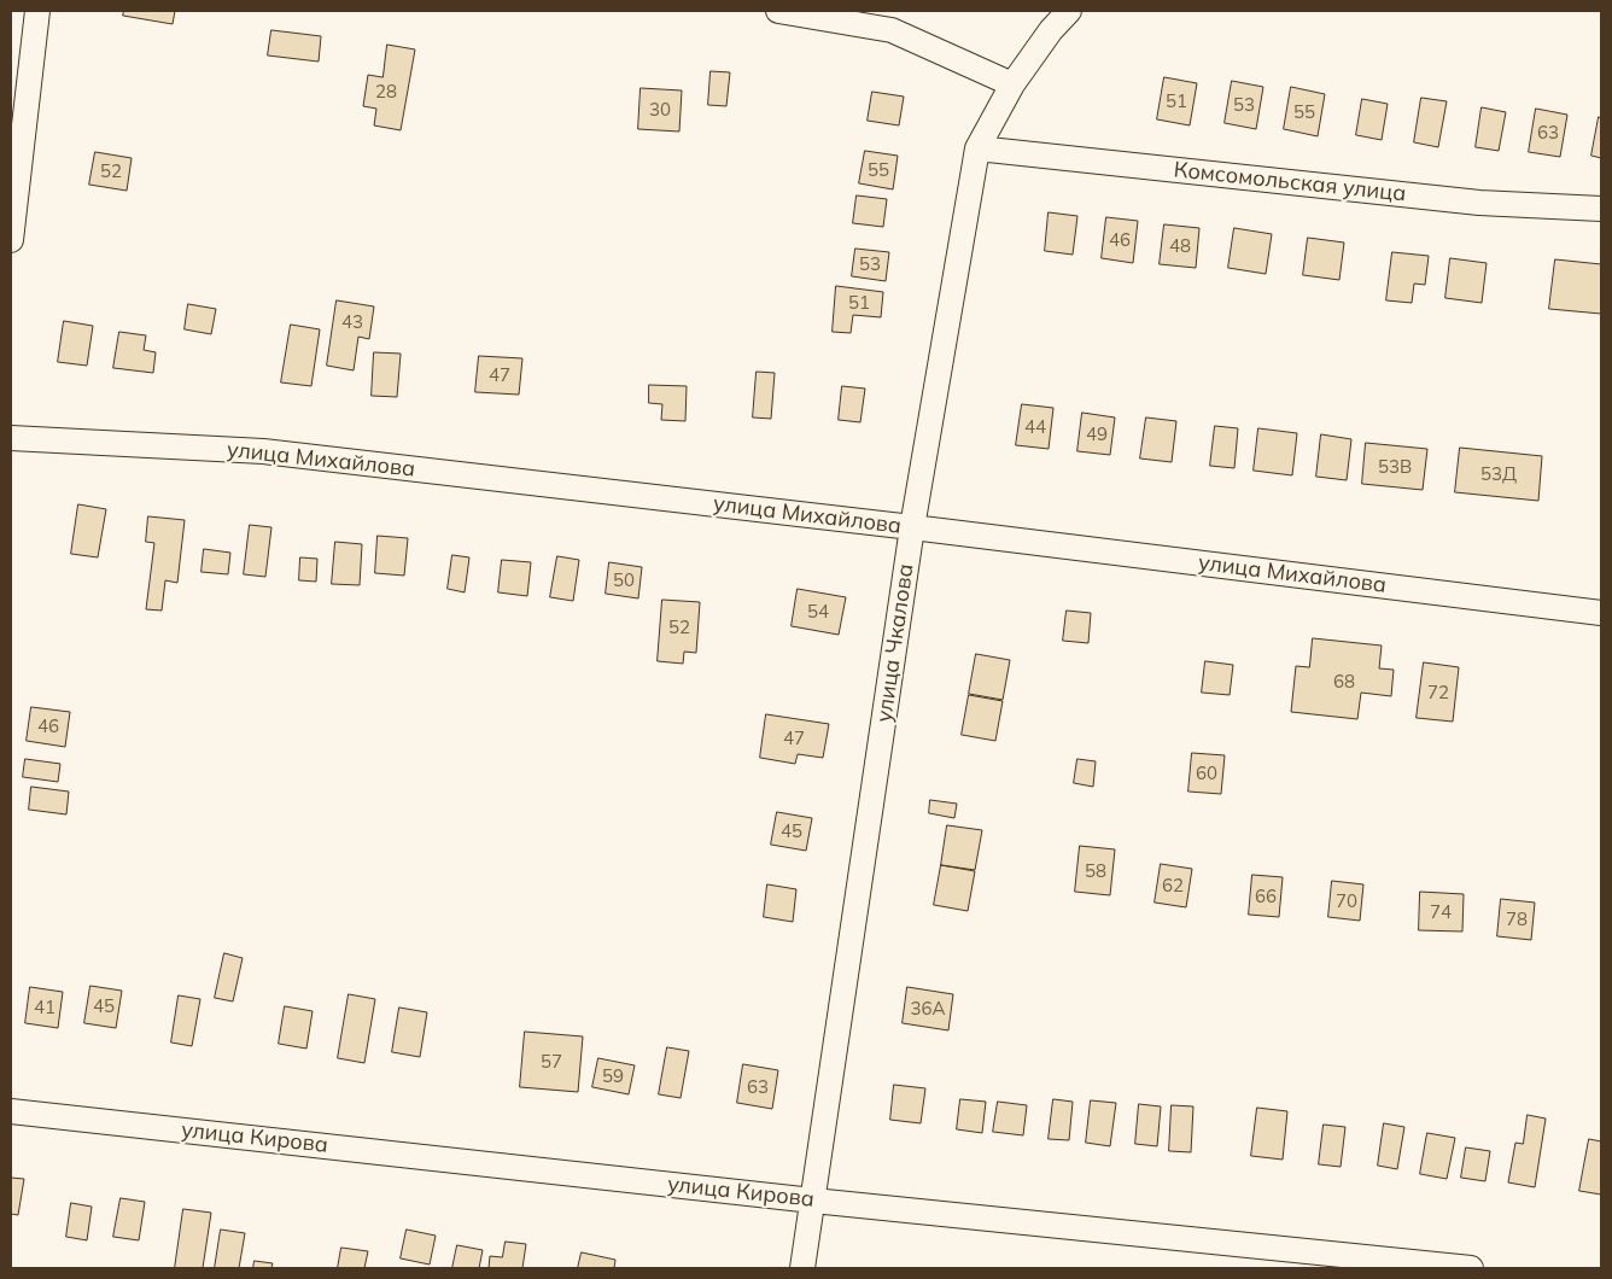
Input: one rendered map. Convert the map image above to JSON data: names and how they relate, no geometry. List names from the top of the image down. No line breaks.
{"streets":{"street":["Комсомольская улица","улица Михайлова","улица Чкалова","улица Кирова"]},"crossings":[["Комсомольская улица","улица Чкалова"],["улица Михайлова","улица Чкалова"],["улица Чкалова","улица Кирова"]],"house_numbers":["28","51","53","30","55","63","55","52","46","48","53","51","43","47","44","49","53В","53Д","50","54","52","68","72","46","47","60","45","58","62","66","70","74","78","45","41","36А","57","59","63"]}
